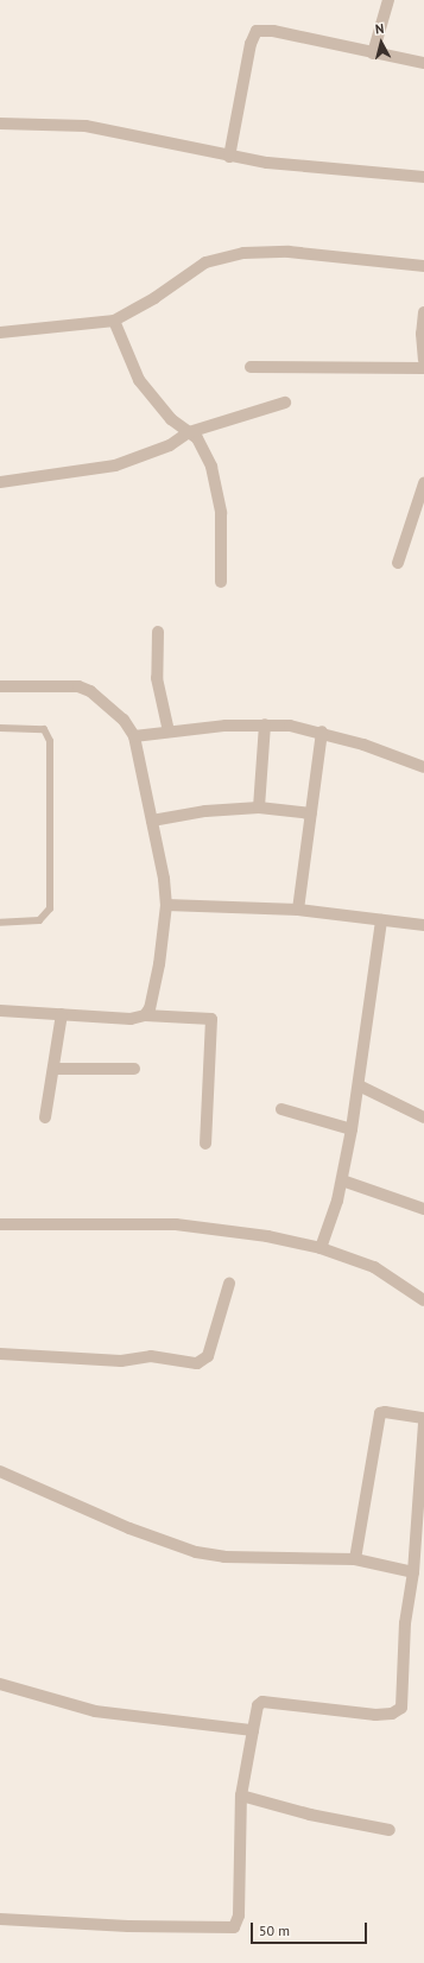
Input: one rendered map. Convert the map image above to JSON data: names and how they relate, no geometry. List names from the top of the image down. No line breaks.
{"scale_bar":"50 m","north":"top"}
